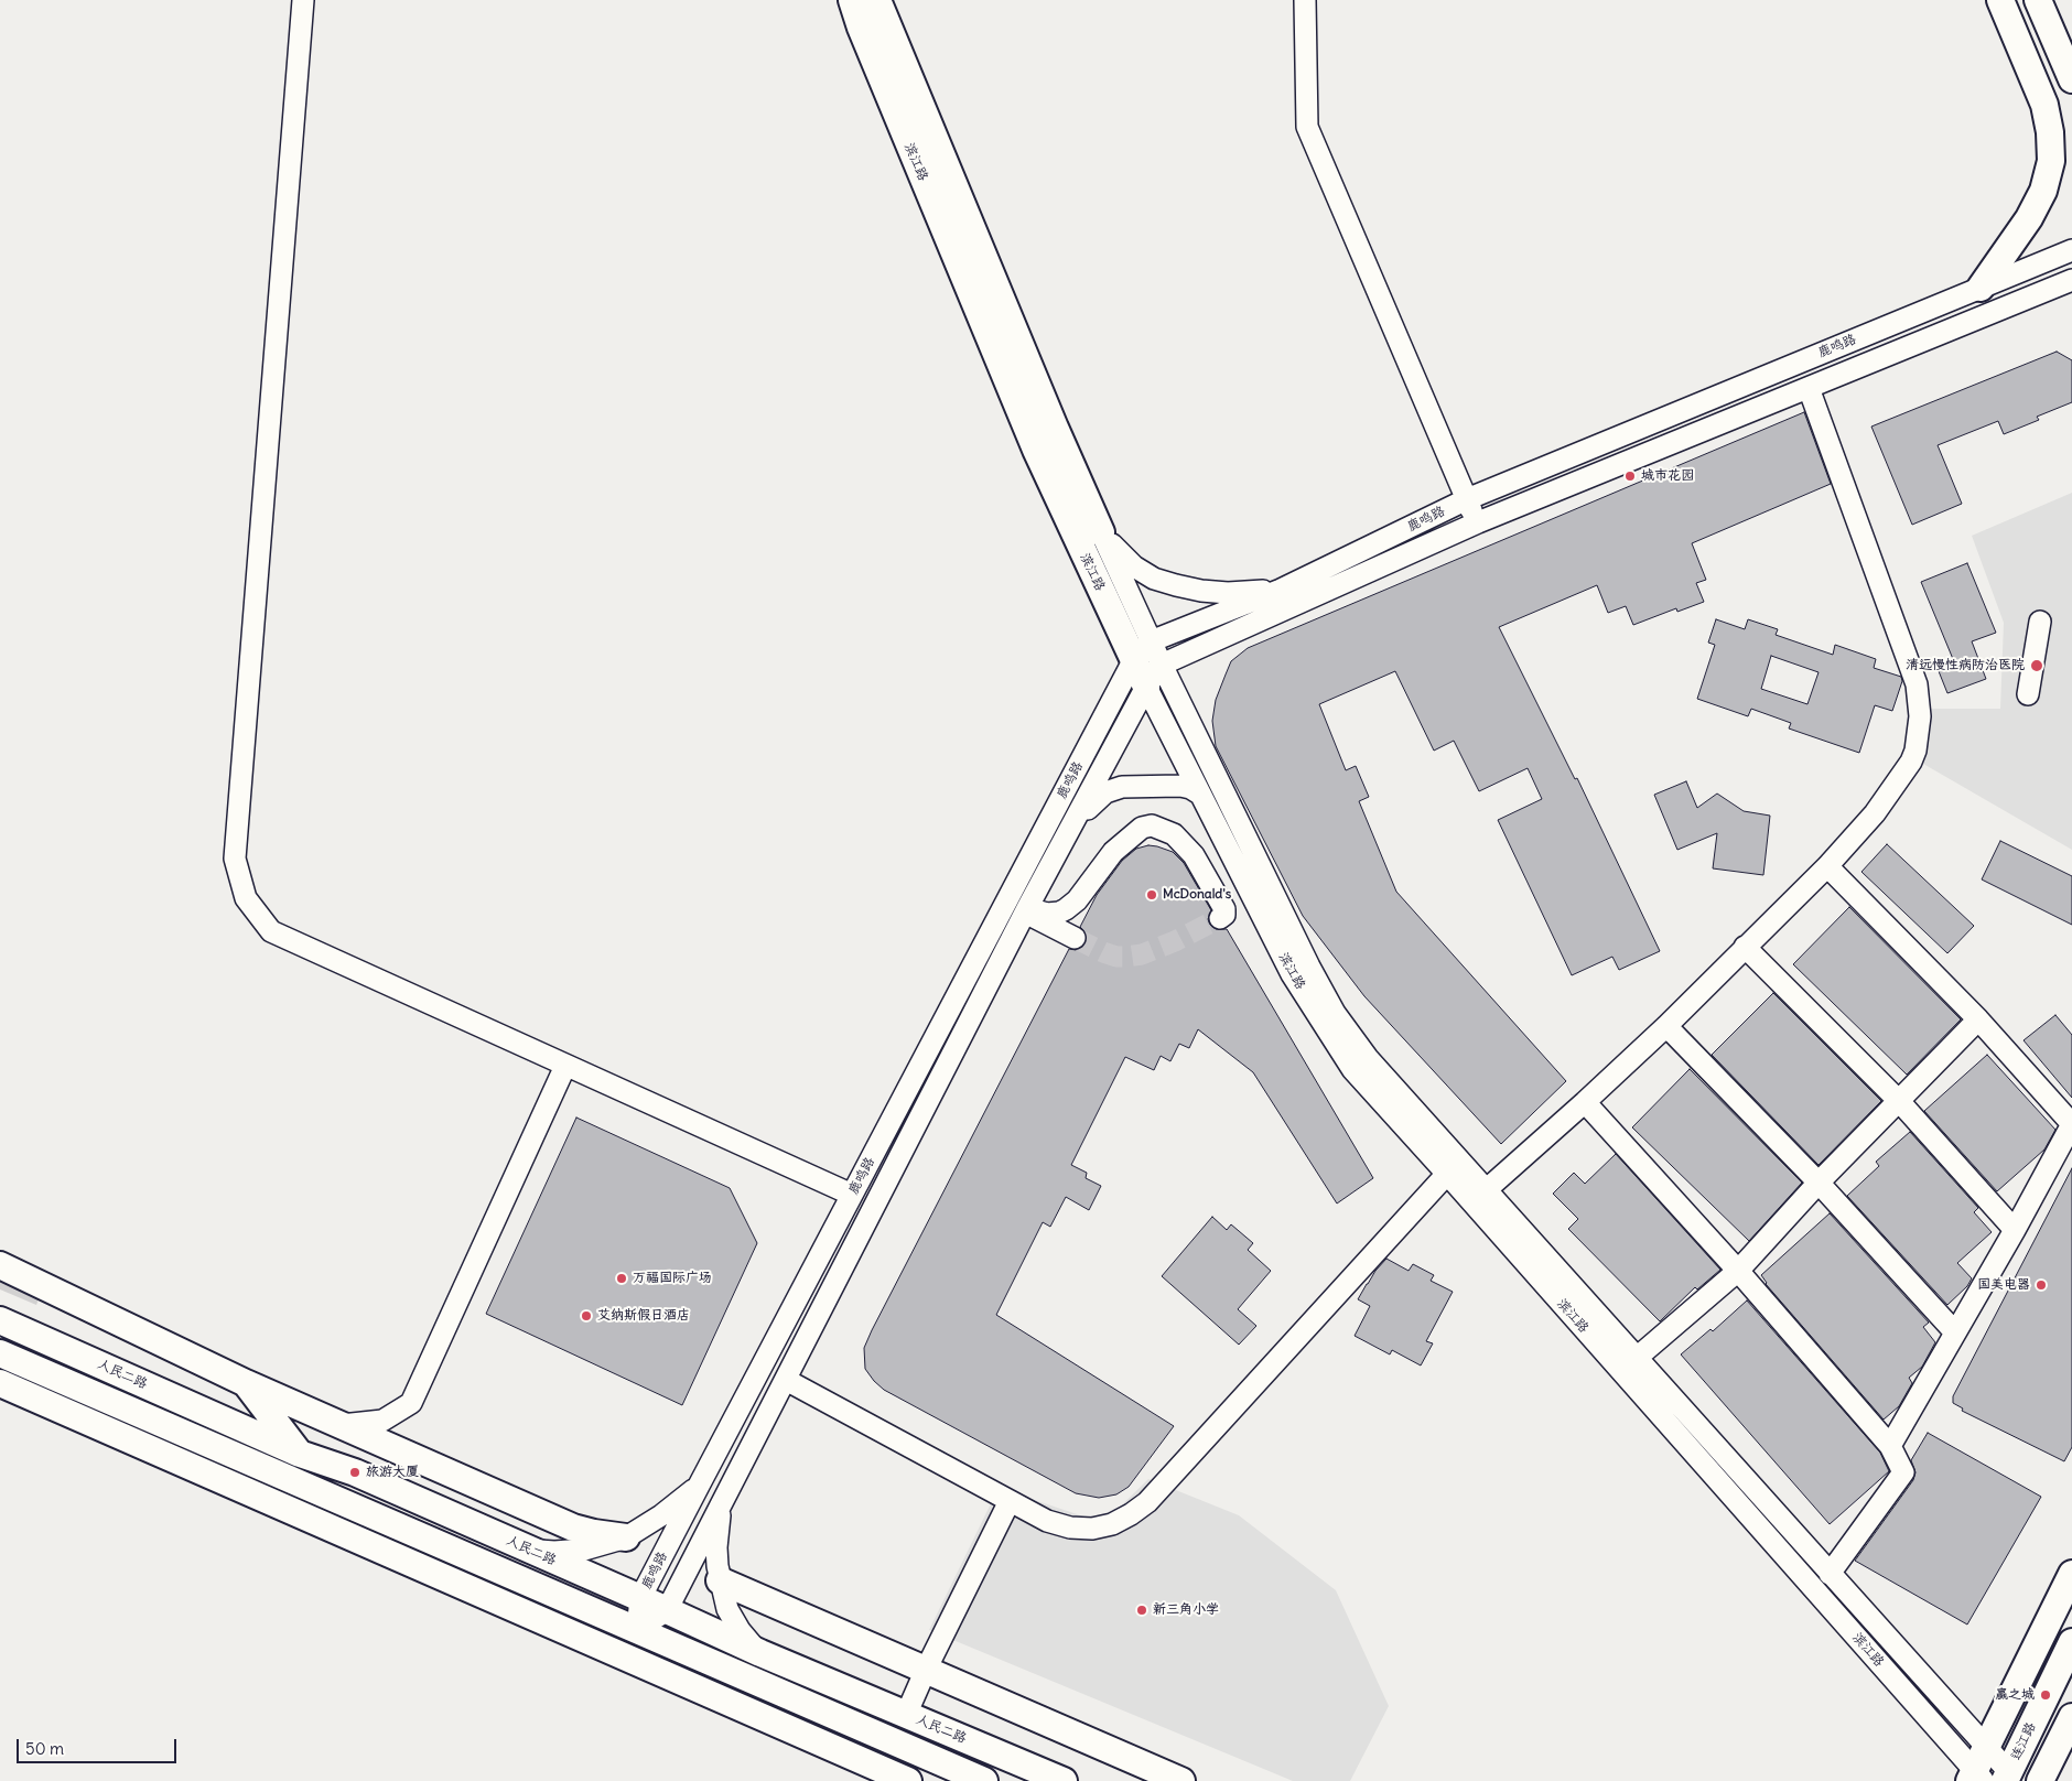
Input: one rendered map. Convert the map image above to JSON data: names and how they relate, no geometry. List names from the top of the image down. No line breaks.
{"streets":{"main road":["滨江路","人民二路","连江路"],"street":["鹿鸣路"]},"crossings":[["滨江路","鹿鸣路"],["滨江路","连江路"],["鹿鸣路","人民二路"]],"places":["城市花园","清远慢性病防治医院","McDonald's","万福国际广场","国美电器","艾纳斯假日酒店","旅游大厦","新三角小学","赢之城"],"scale_bar":"50 m"}
